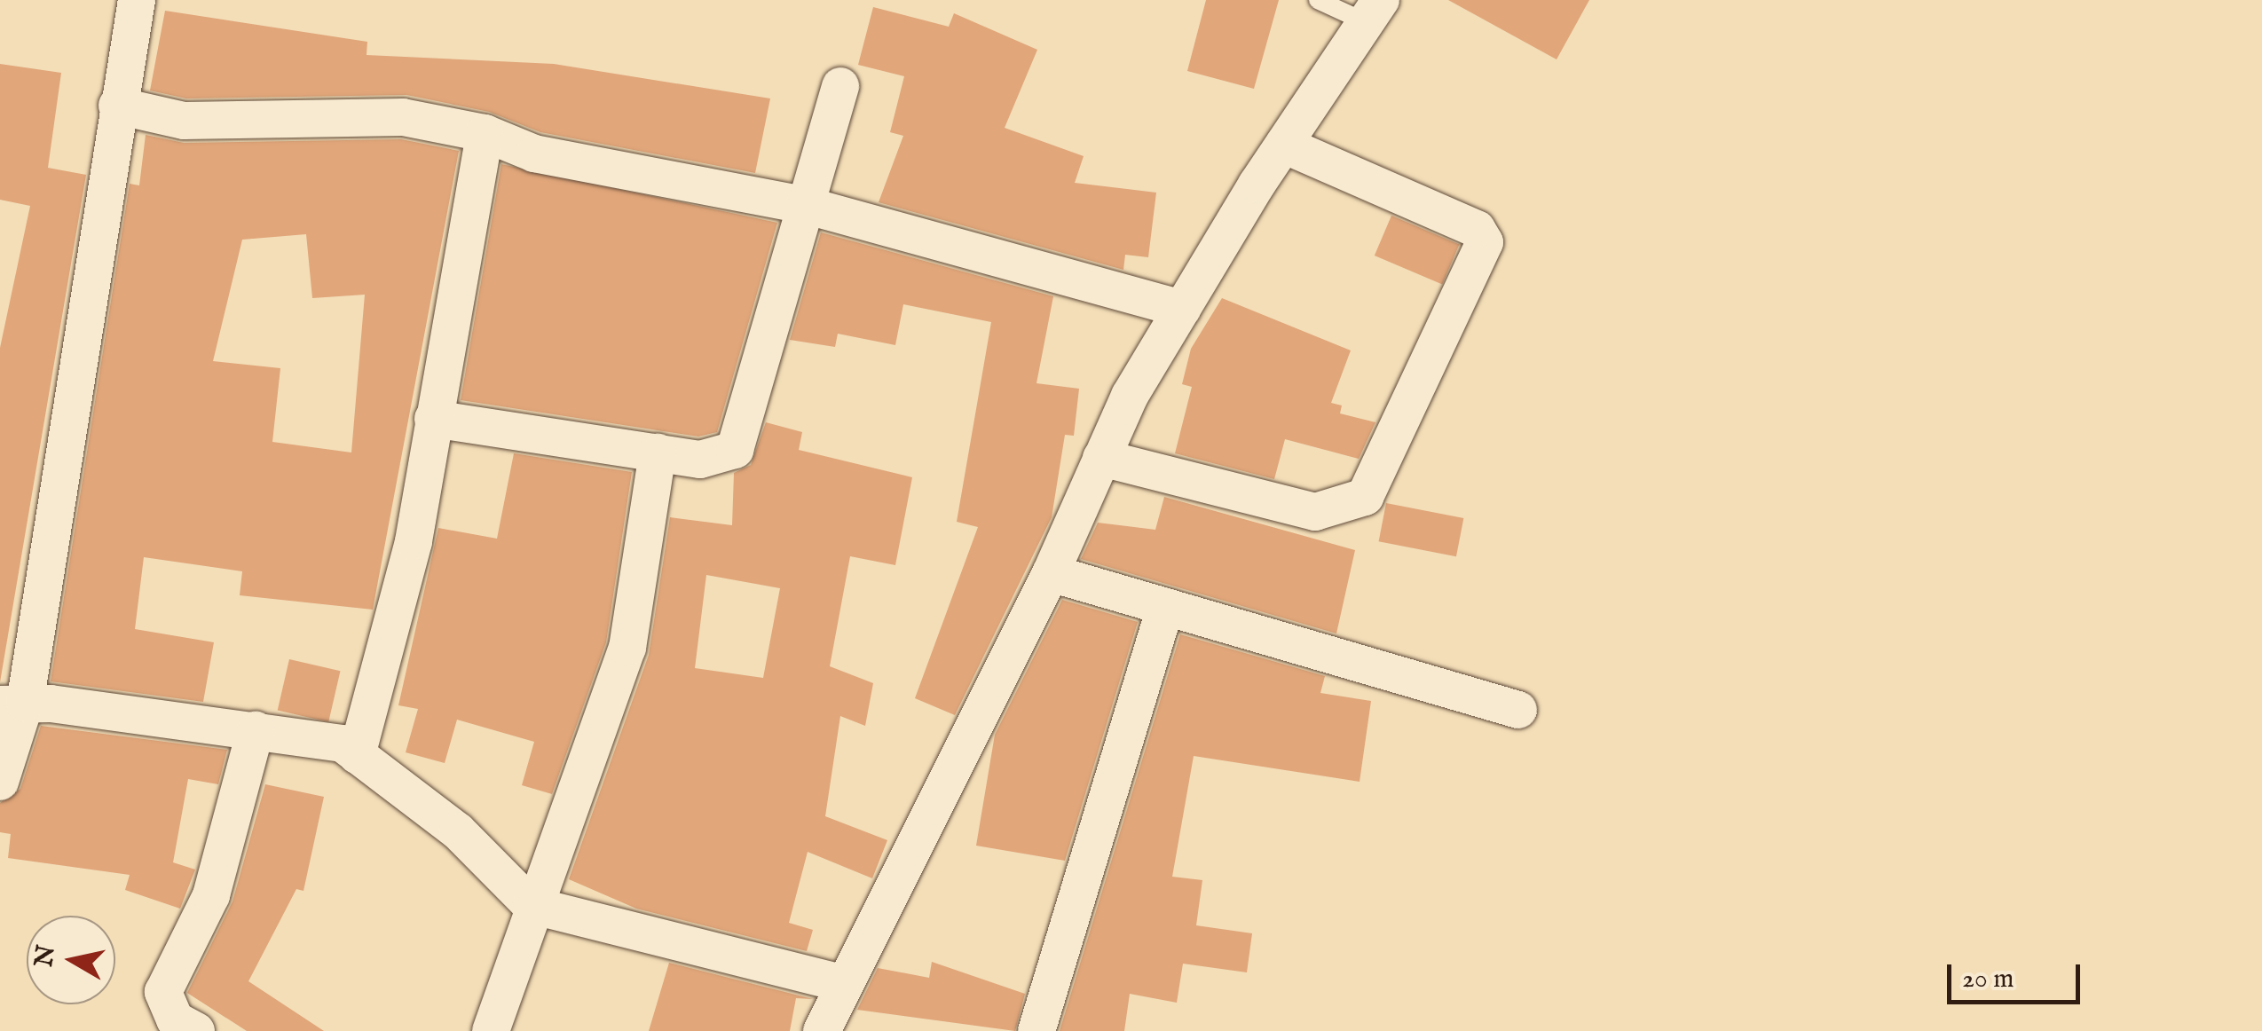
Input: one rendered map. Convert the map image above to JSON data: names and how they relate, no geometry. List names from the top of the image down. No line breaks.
{"scale_bar":"20 m","north":"left"}
